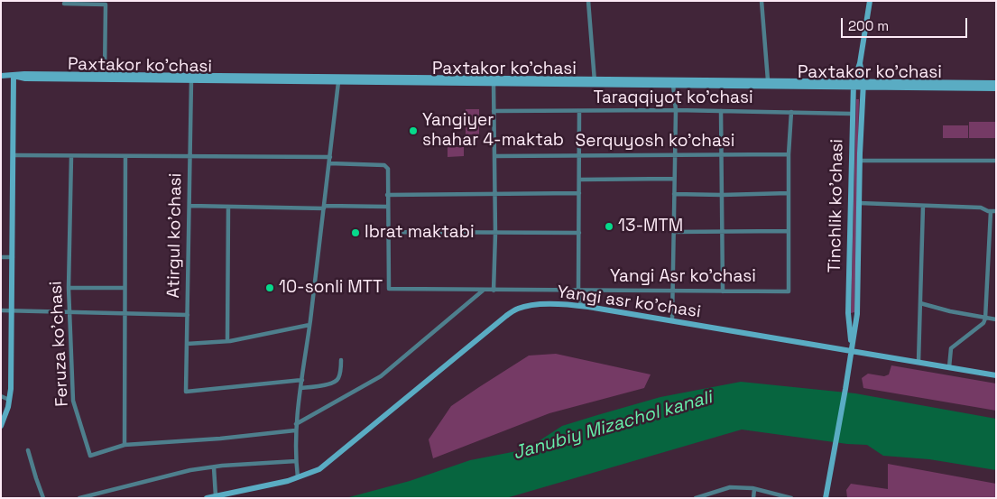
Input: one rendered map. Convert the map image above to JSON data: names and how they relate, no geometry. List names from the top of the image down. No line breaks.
{"streets":{"main road":["Paxtakor ko'chasi","Tinchlik ko'chasi","Yangi asr ko'chasi"],"street":["Taraqqiyot ko'chasi","Serquyosh ko'chasi","Atirgul ko'chasi","Yangi Asr ko'chasi","Feruza ko'chasi"]},"crossings":[["Paxtakor ko'chasi","Tinchlik ko'chasi"],["Paxtakor ko'chasi","Atirgul ko'chasi"],["Taraqqiyot ko'chasi","Tinchlik ko'chasi"],["Tinchlik ko'chasi","Yangi asr ko'chasi"]],"water":["Janubiy Mizachol kanali"],"places":["Yangiyer shahar 4-maktab","13-MTM","Ibrat maktabi","10-sonli MTT"],"scale_bar":"200 m"}
